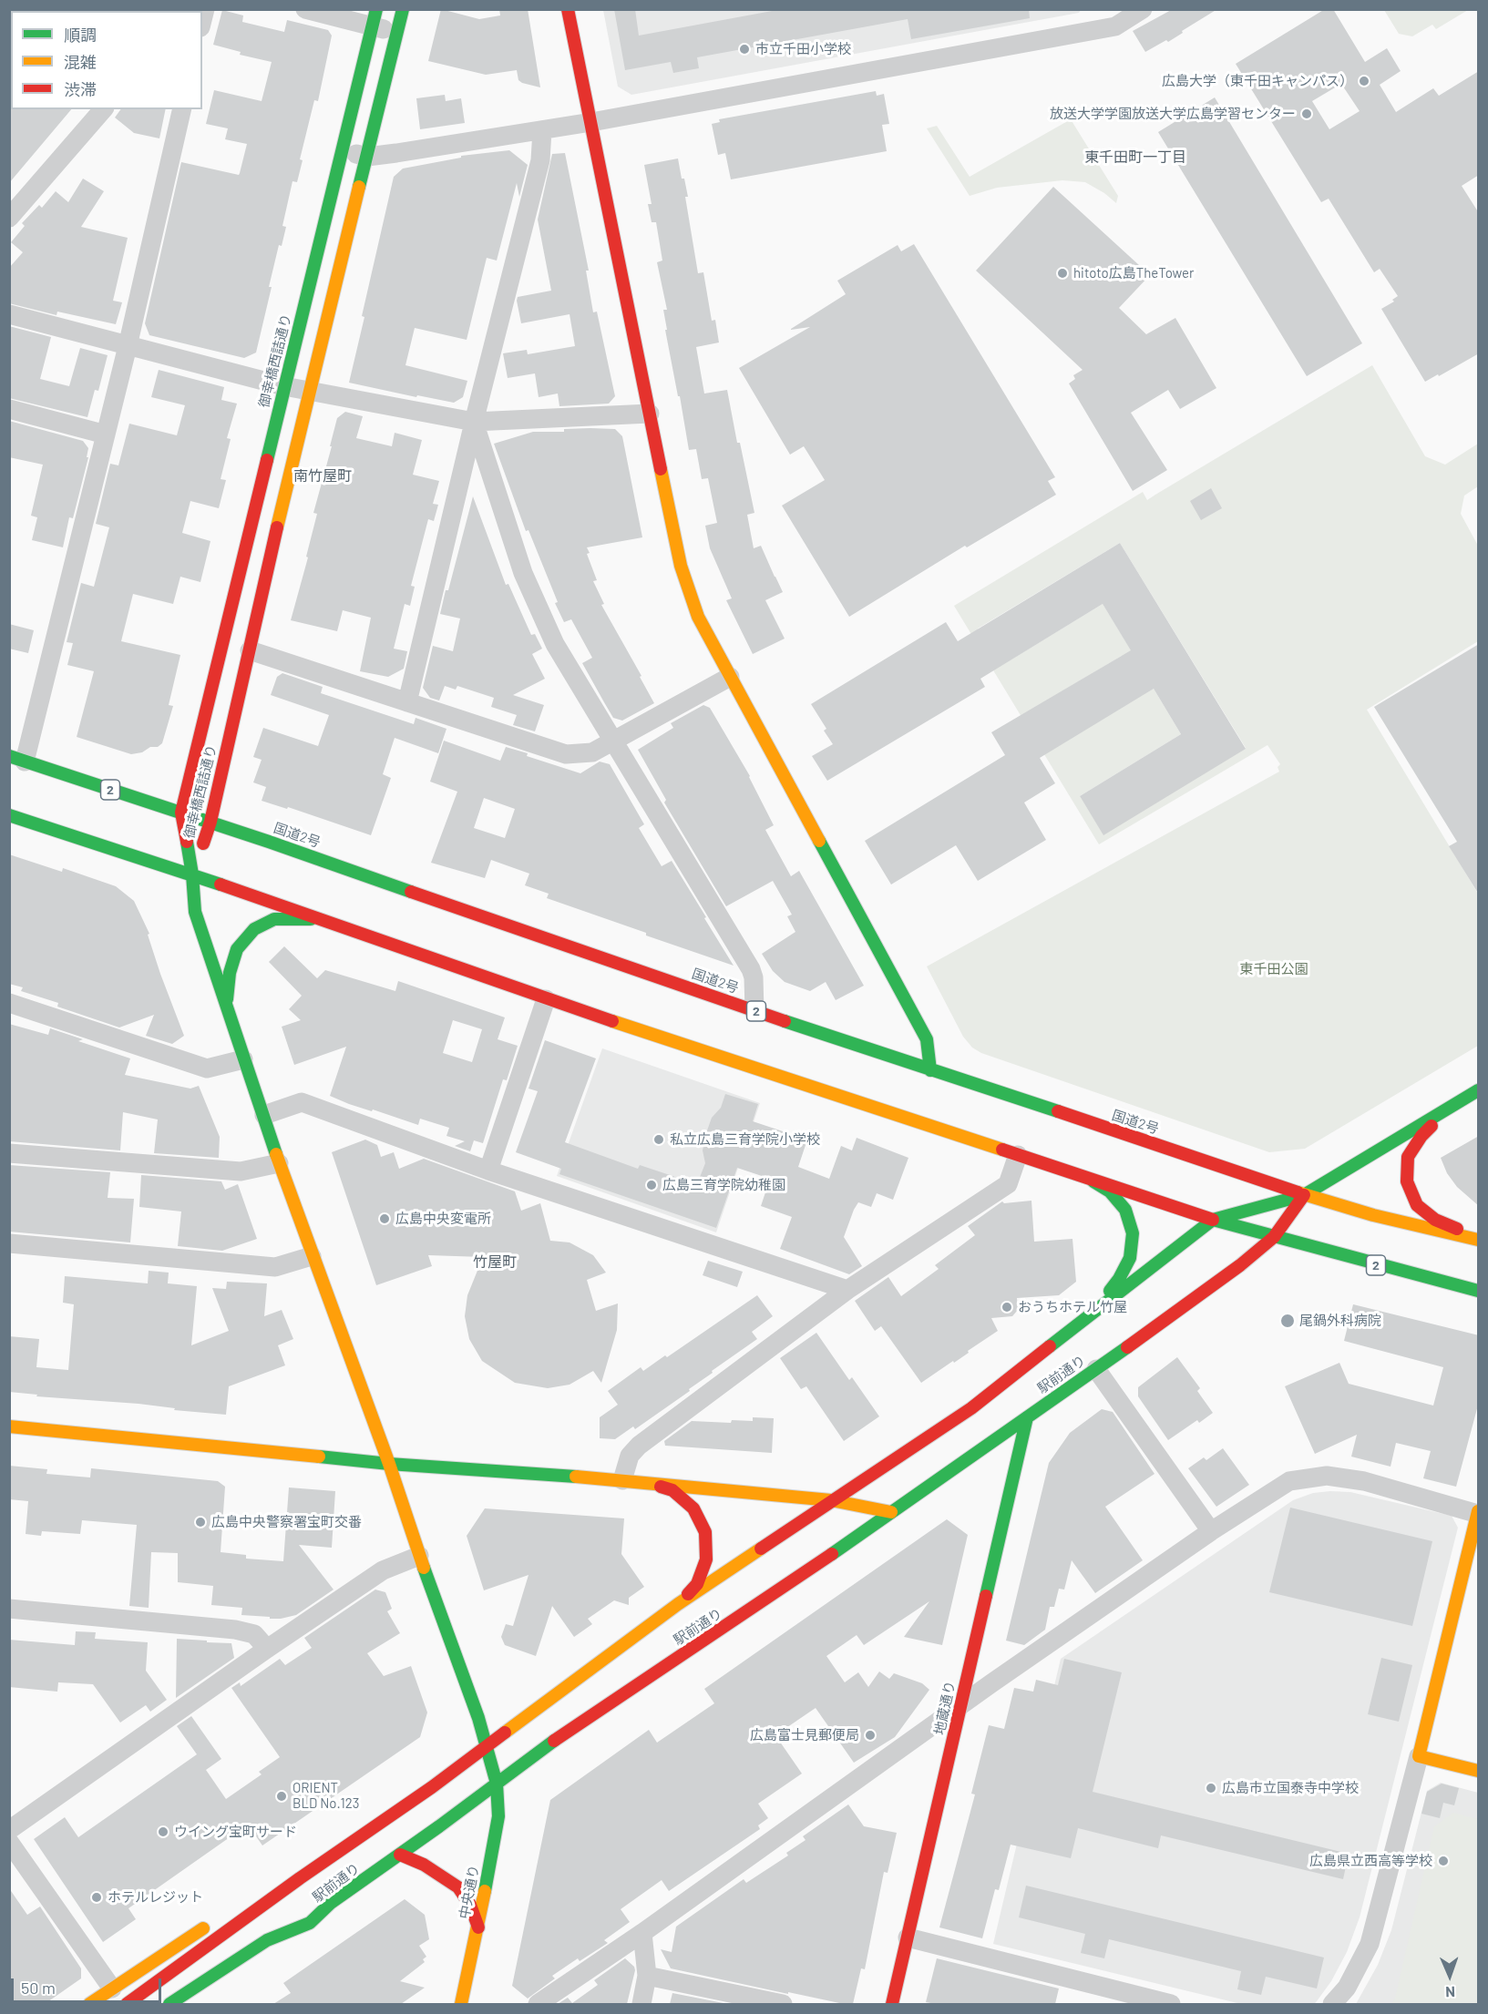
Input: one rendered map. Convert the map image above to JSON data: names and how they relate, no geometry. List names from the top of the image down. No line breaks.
{"streets":{"main road":["御幸橋西詰通り","2","国道2号","駅前通り","地蔵通り","中央通り"]},"crossings":[["御幸橋西詰通り","2"],["御幸橋西詰通り","国道2号"],["御幸橋西詰通り","中央通り"],["2","駅前通り"],["2","中央通り"],["国道2号","駅前通り"],["駅前通り","地蔵通り"],["駅前通り","中央通り"]],"districts":["東千田町一丁目","南竹屋町","竹屋町"],"parks":["東千田公園"],"places":["市立千田小学校","広島大学（東千田キャンパス）","放送大学学園放送大学広島学習センター","hitoto広島TheTower","私立広島三育学院小学校","広島三育学院幼稚園","広島中央変電所","おうちホテル竹屋","尾鍋外科病院","広島中央警察署宝町交番","広島富士見郵便局","広島市立国泰寺中学校","ORIENT BLD No.123","ウイング宝町サード","広島県立西高等学校","ホテルレジット"],"legend":["順調","混雑","渋滞"],"scale_bar":"50 m","north":"bottom"}
